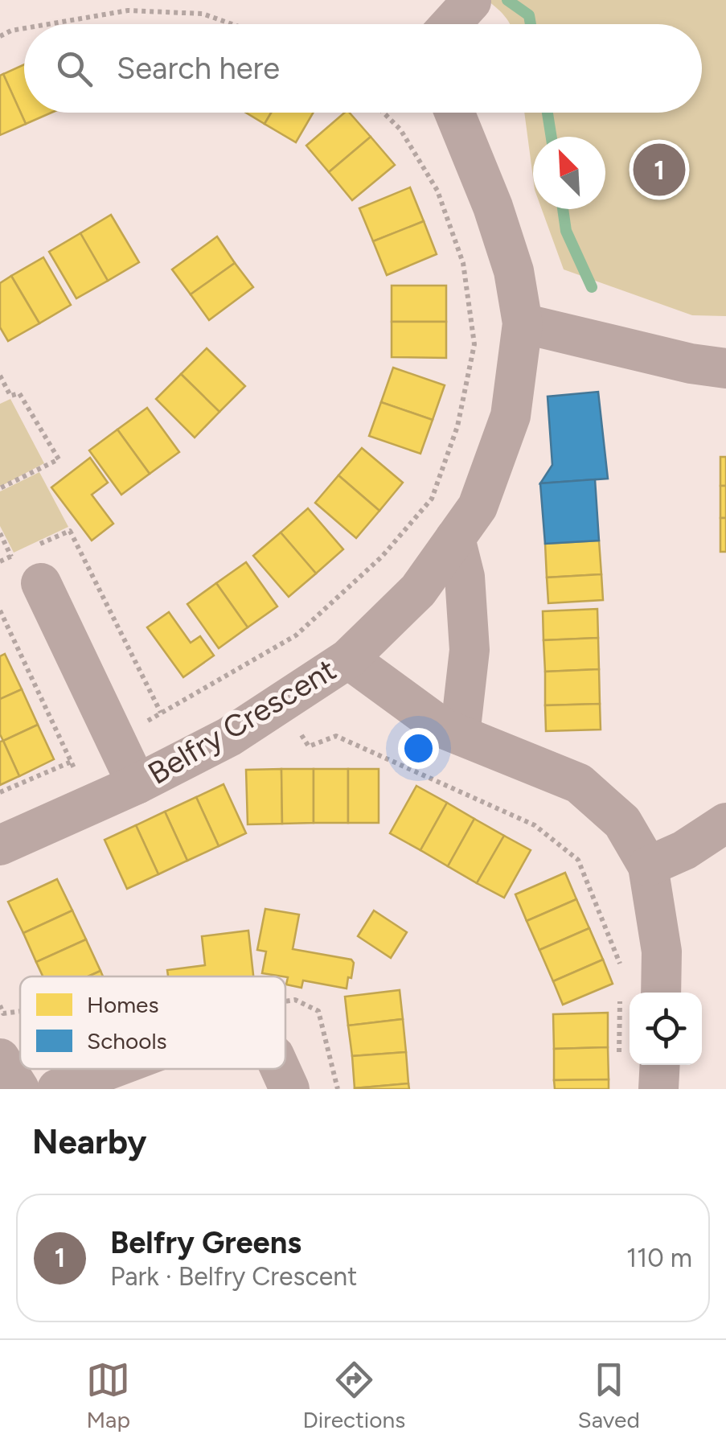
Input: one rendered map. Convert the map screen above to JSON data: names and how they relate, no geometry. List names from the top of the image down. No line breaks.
{"streets":{"street":["Belfry Crescent"]},"legend":["Homes","Schools"],"north":"top left","page":{"search":"Search here","pins":"1","heading":"Nearby","list":[{"mark":"1","name":"Belfry Greens","note":"Park · Belfry Crescent","value":"110 m"}],"nav":["Map","Directions","Saved"]}}
